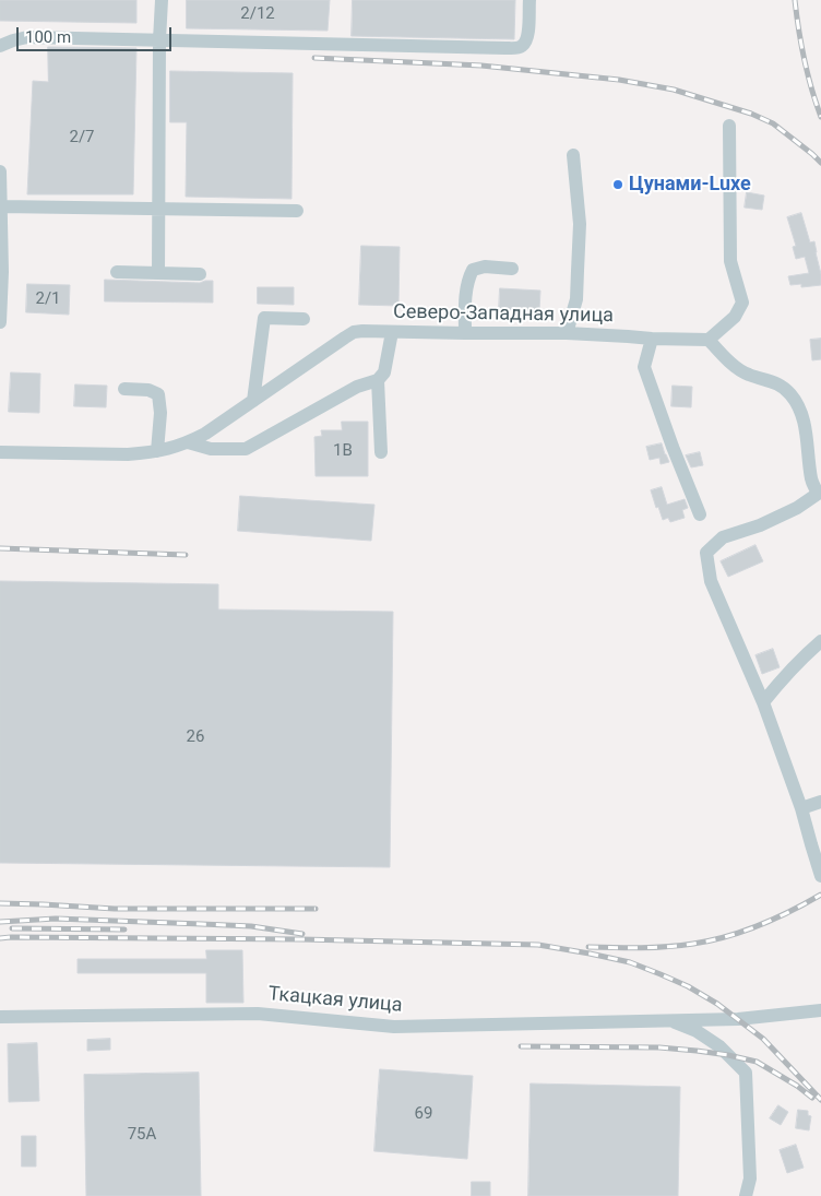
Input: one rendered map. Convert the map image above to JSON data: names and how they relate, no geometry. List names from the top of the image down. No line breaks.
{"streets":{"street":["Северо-Западная улица","Ткацкая улица"]},"places":["Цунами-Luxe"],"house_numbers":["2/12","2/7","2/1","1В","26","69","75А"],"scale_bar":"100 m"}
